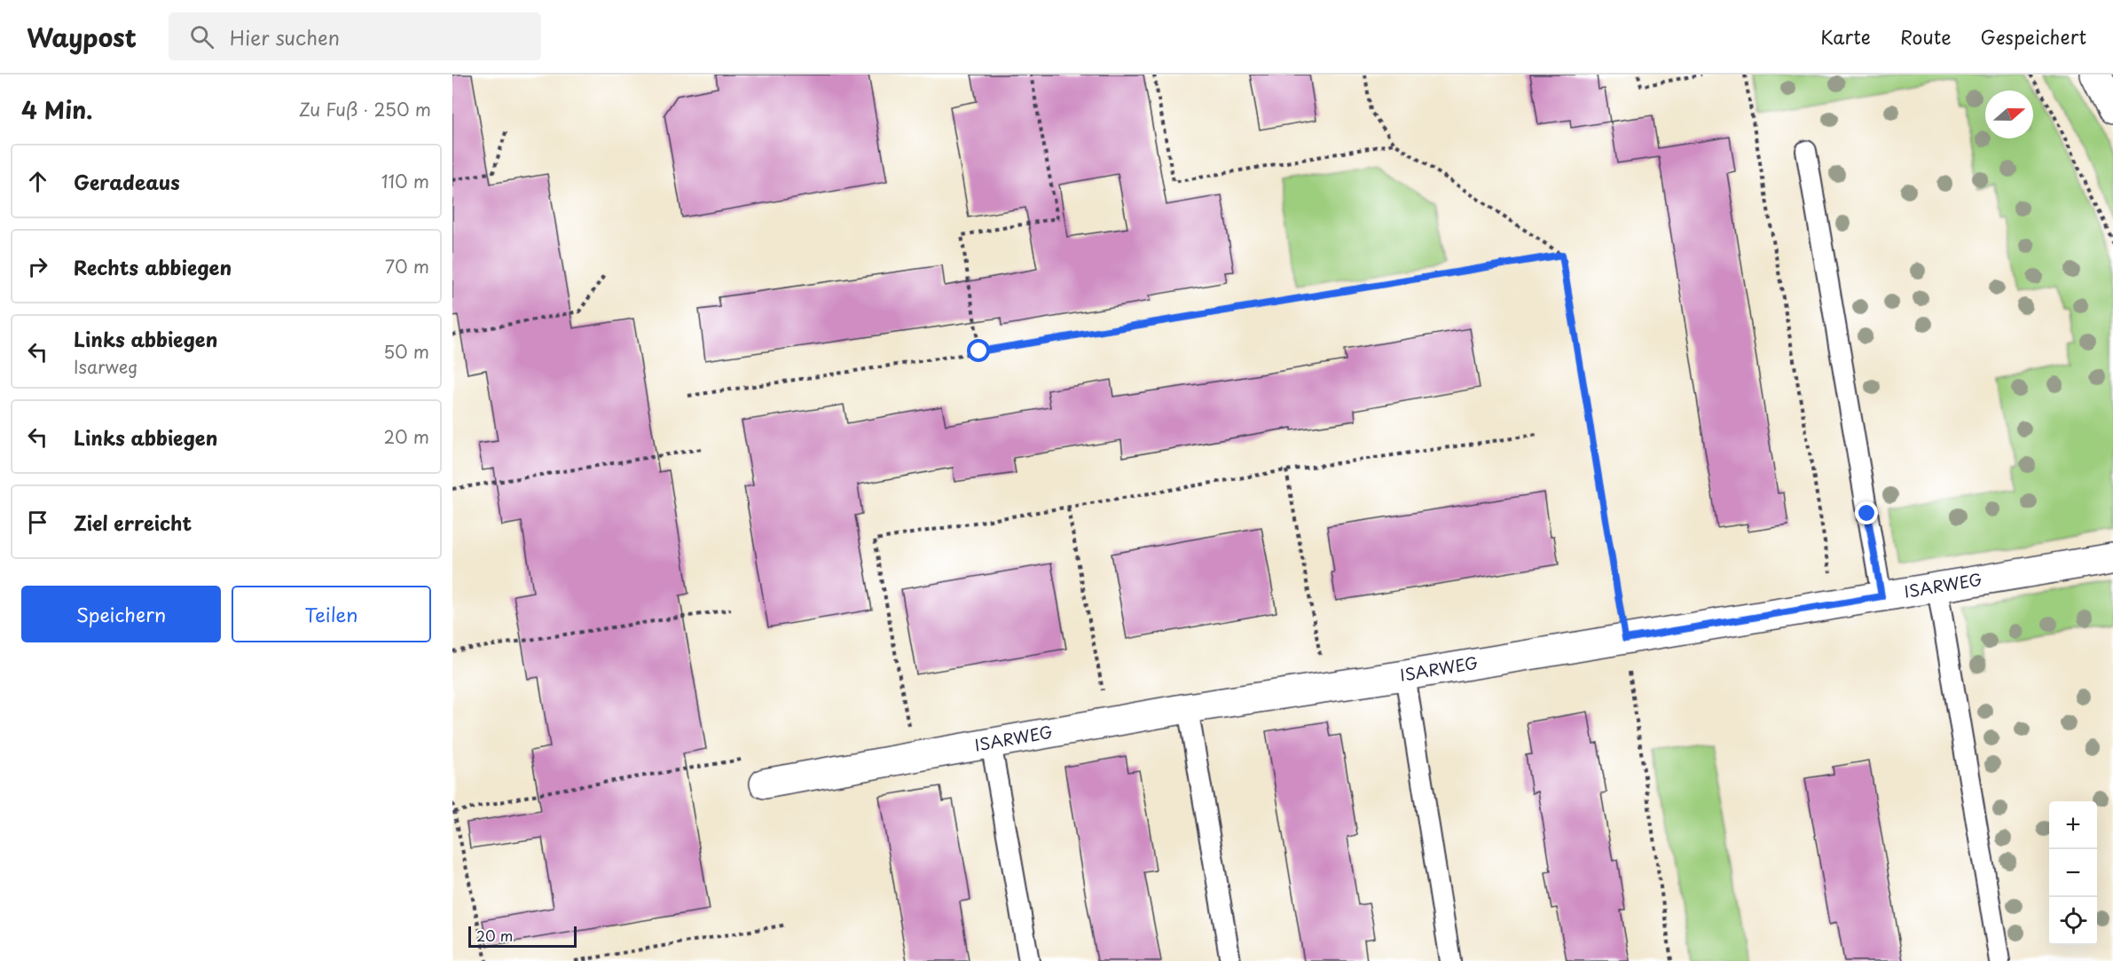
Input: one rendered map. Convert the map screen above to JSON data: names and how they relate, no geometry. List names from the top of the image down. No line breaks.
{"streets":{"street":["ISARWEG"]},"scale_bar":"20 m","north":"right","page":{"header":"Waypost","search":"Hier suchen","nav":["Karte","Route","Gespeichert"],"heading":["4 Min.","Zu Fuß · 250 m"],"list":[["Geradeaus","110 m"],["Rechts abbiegen","70 m"],["Links abbiegen","Isarweg","50 m"],["Links abbiegen","20 m"],"Ziel erreicht"],"buttons":["Speichern","Teilen"],"map_buttons":["+","−"],"scale":"20 m"}}
